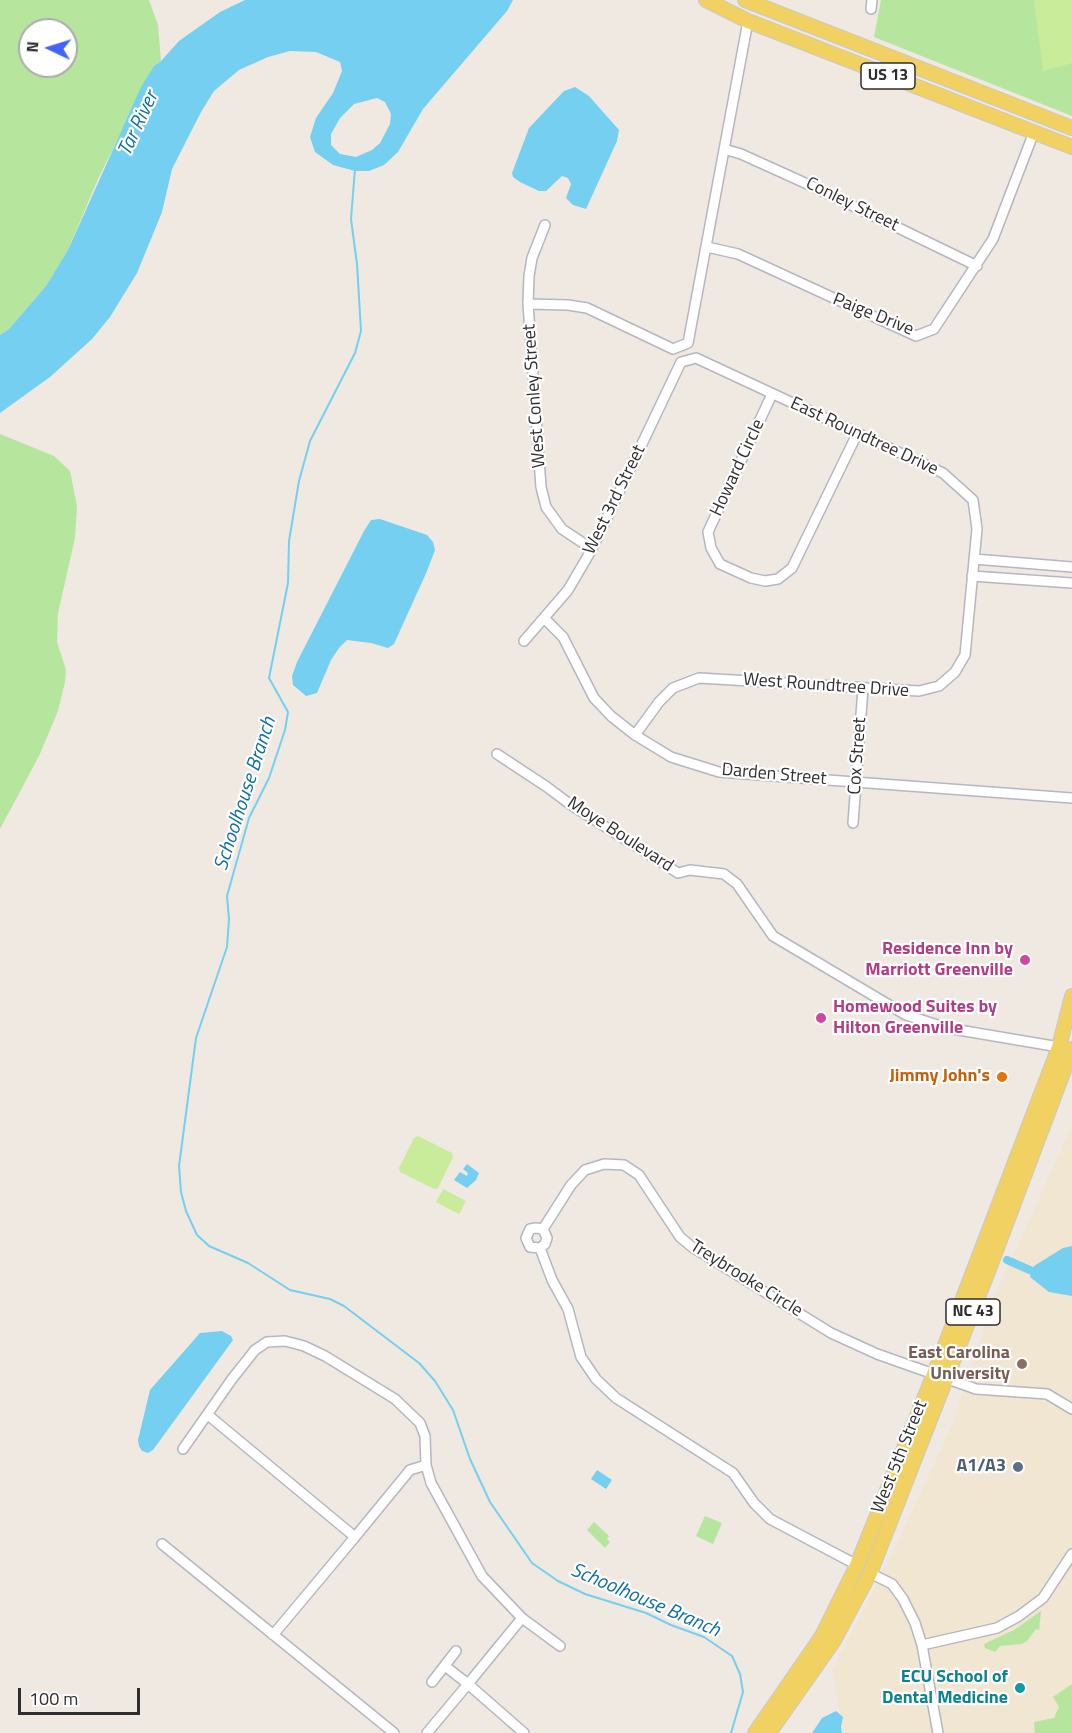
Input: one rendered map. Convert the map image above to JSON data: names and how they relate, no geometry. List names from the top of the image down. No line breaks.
{"streets":{"main road":["US 13","NC 43","West 5th Street"],"street":["Conley Street","Paige Drive","West Conley Street","East Roundtree Drive","Howard Circle","West 3rd Street","West Roundtree Drive","Cox Street","Darden Street","Moye Boulevard","Treybrooke Circle"]},"crossings":[["US 13","Paige Drive"],["Conley Street","Paige Drive"],["West Conley Street","West 3rd Street"],["East Roundtree Drive","Howard Circle"],["East Roundtree Drive","West 3rd Street"],["East Roundtree Drive","West Roundtree Drive"],["West 3rd Street","Darden Street"],["West Roundtree Drive","Cox Street"],["West Roundtree Drive","Darden Street"],["Cox Street","Darden Street"],["Moye Boulevard","West 5th Street"],["Treybrooke Circle","West 5th Street"]],"water":["Tar River","Schoolhouse Branch"],"places":["Residence Inn by Marriott Greenville","Homewood Suites by Hilton Greenville","Jimmy John's","East Carolina University","A1/A3","ECU School of Dental Medicine"],"scale_bar":"100 m","north":"left"}
